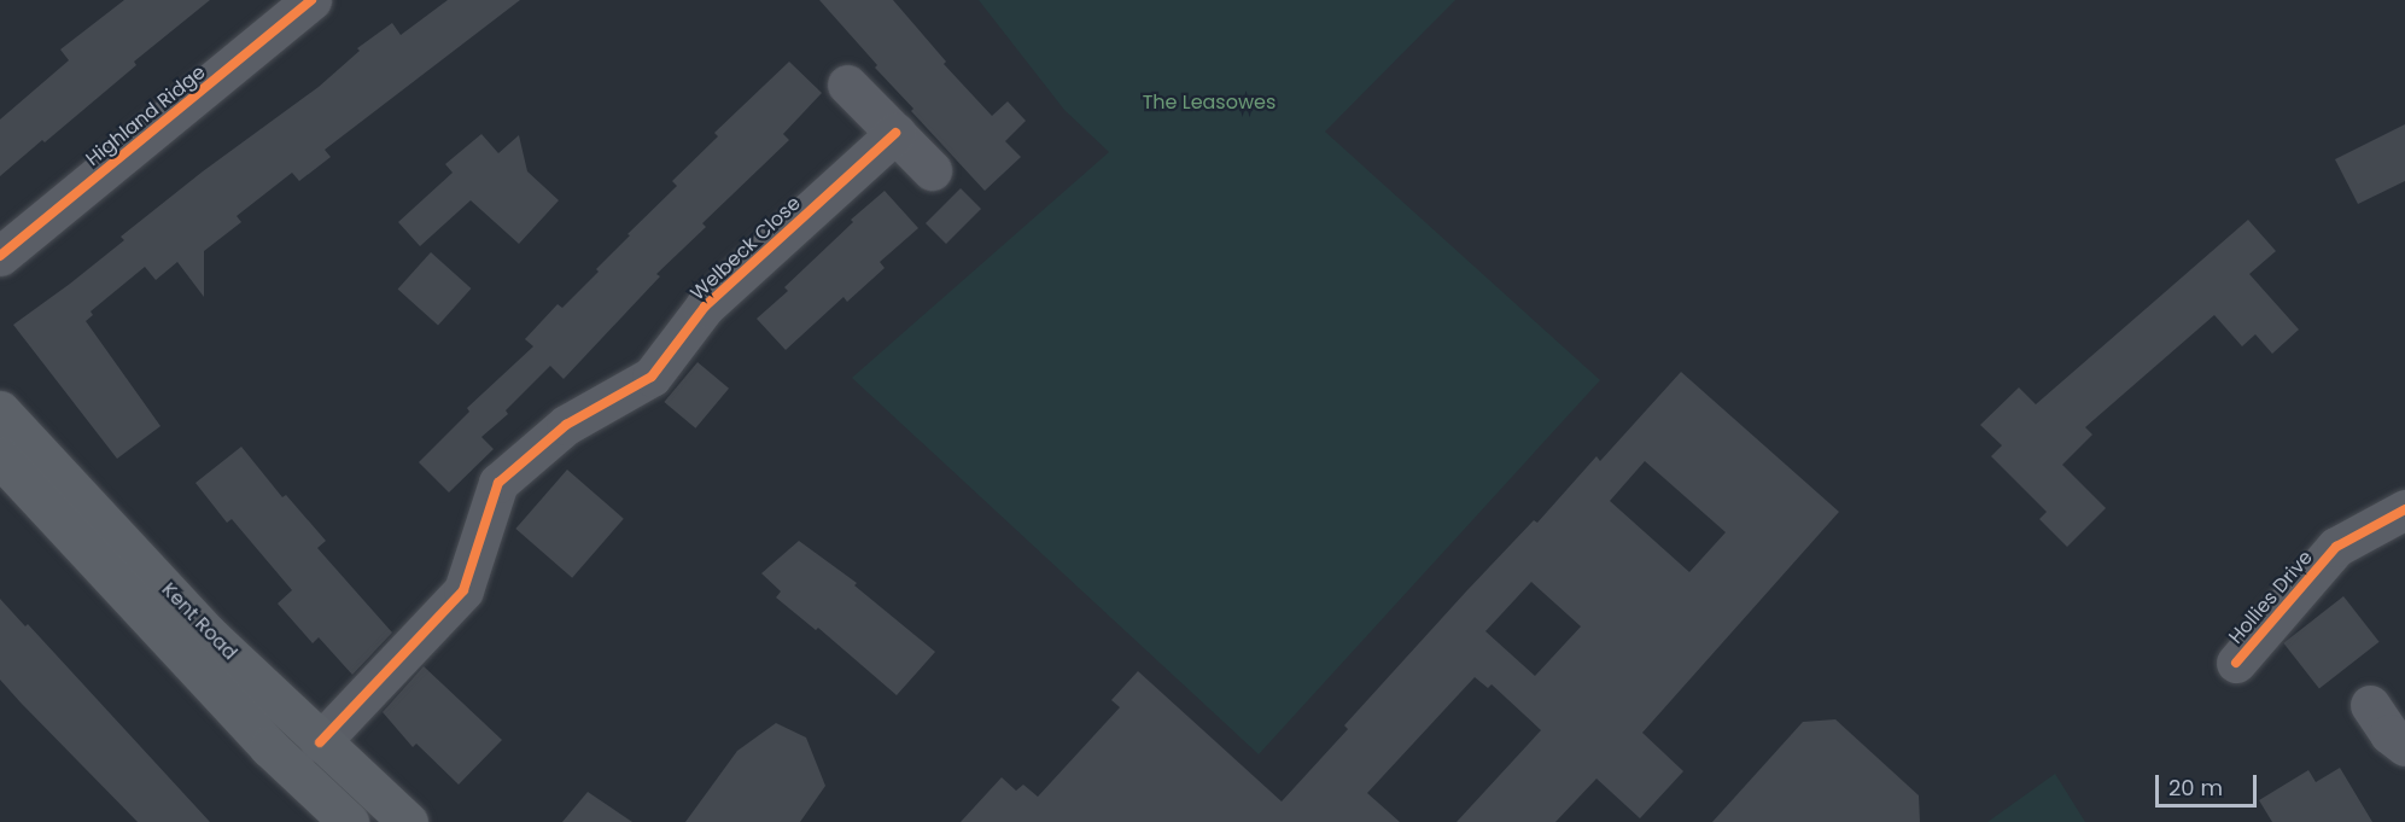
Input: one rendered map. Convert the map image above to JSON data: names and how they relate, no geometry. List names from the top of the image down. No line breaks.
{"streets":{"main road":["Kent Road"],"street":["Highland Ridge","Welbeck Close","Hollies Drive"]},"crossings":[["Welbeck Close","Kent Road"]],"parks":["The Leasowes"],"scale_bar":"20 m"}
